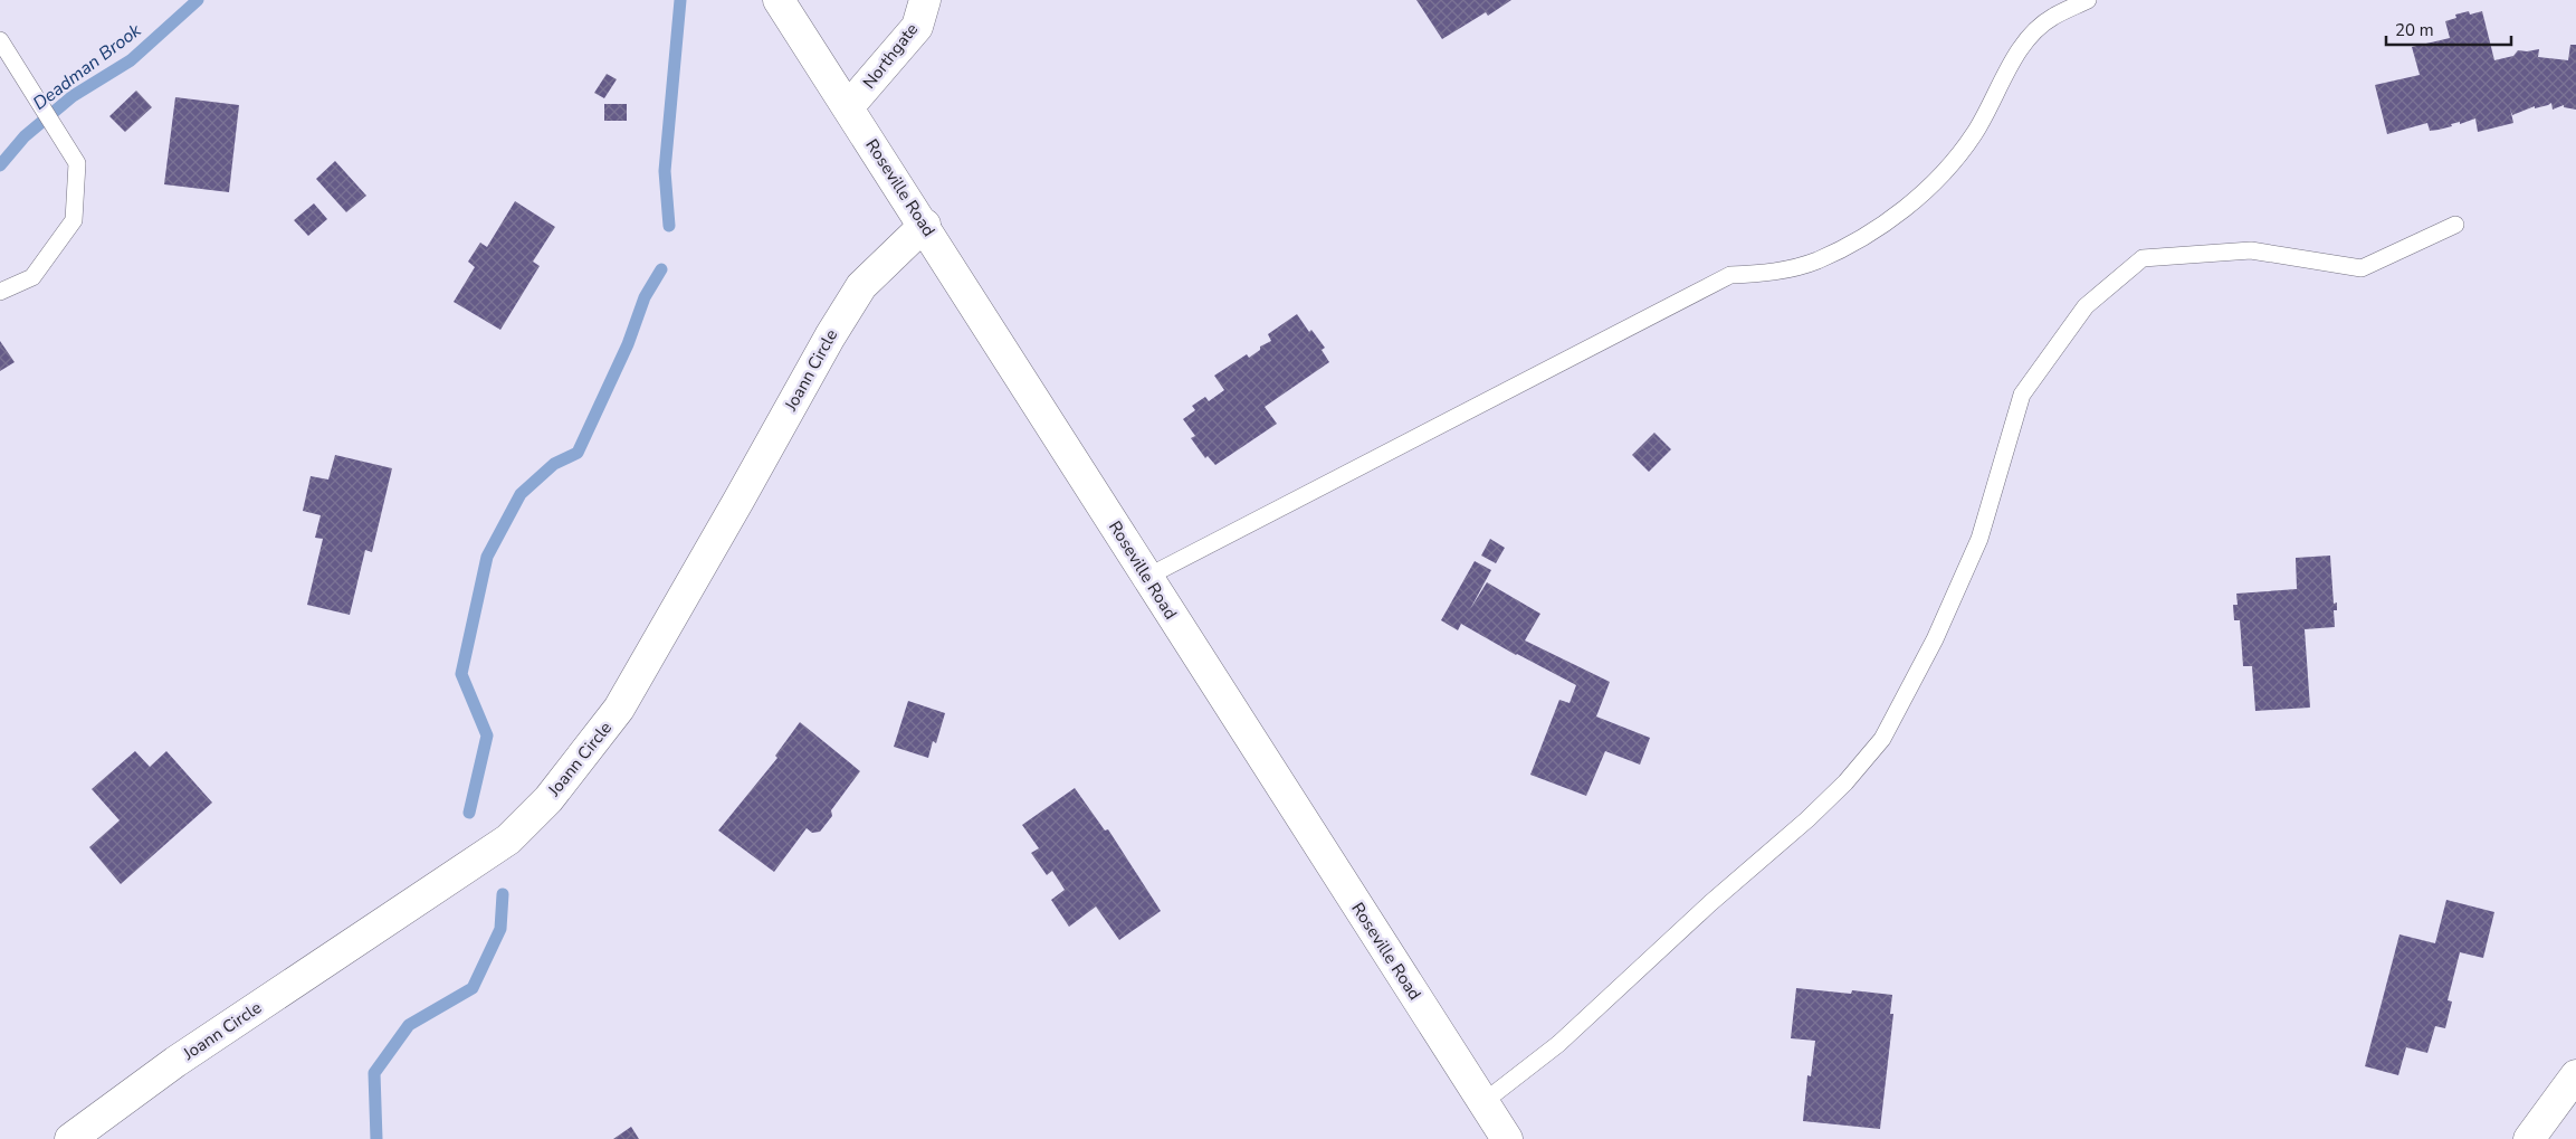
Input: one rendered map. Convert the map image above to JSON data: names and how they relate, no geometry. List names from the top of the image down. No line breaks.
{"streets":{"street":["Northgate","Roseville Road","Joann Circle"]},"crossings":[["Northgate","Roseville Road"],["Roseville Road","Joann Circle"]],"water":["Deadman Brook"],"scale_bar":"20 m"}
